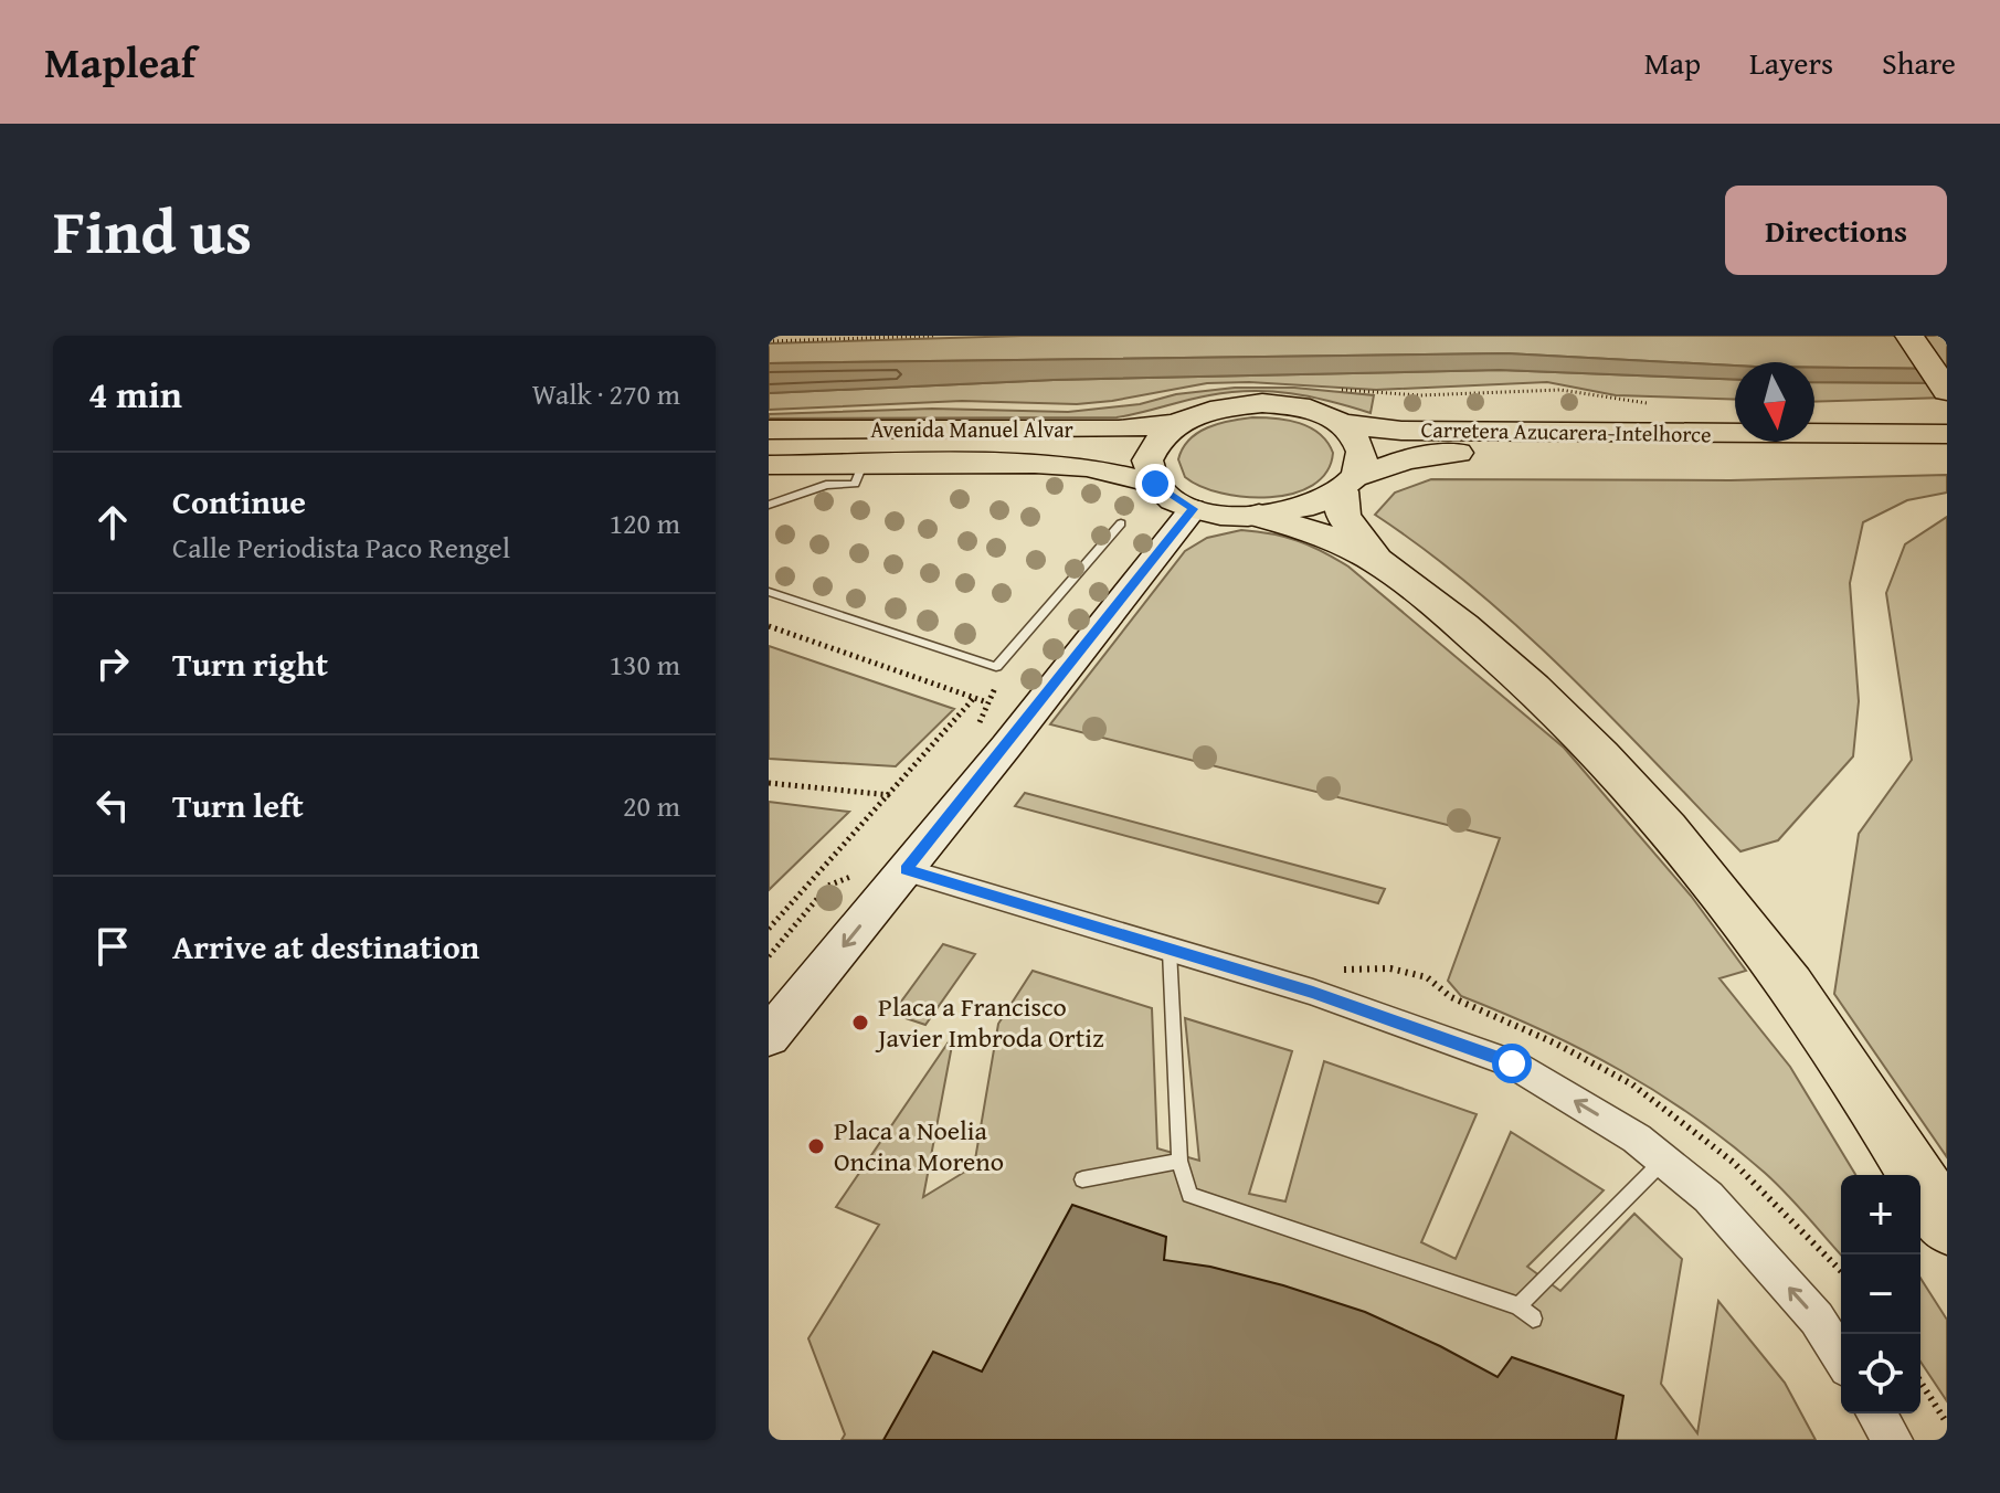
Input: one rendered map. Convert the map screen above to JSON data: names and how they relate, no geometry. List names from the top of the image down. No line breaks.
{"streets":{"main road":["Avenida Manuel Alvar","Carretera Azucarera-Intelhorce"]},"crossings":[["Avenida Manuel Alvar","Carretera Azucarera-Intelhorce"]],"places":["Placa a Francisco Javier Imbroda Ortiz","Placa a Noelia Oncina Moreno"],"north":"bottom","page":{"header":"Mapleaf","nav":["Map","Layers","Share"],"title":"Find us","buttons":"Directions","heading":["4 min","Walk · 270 m"],"list":[["Continue","Calle Periodista Paco Rengel","120 m"],["Turn right","130 m"],["Turn left","20 m"],"Arrive at destination"],"map_buttons":["+","−"]}}
